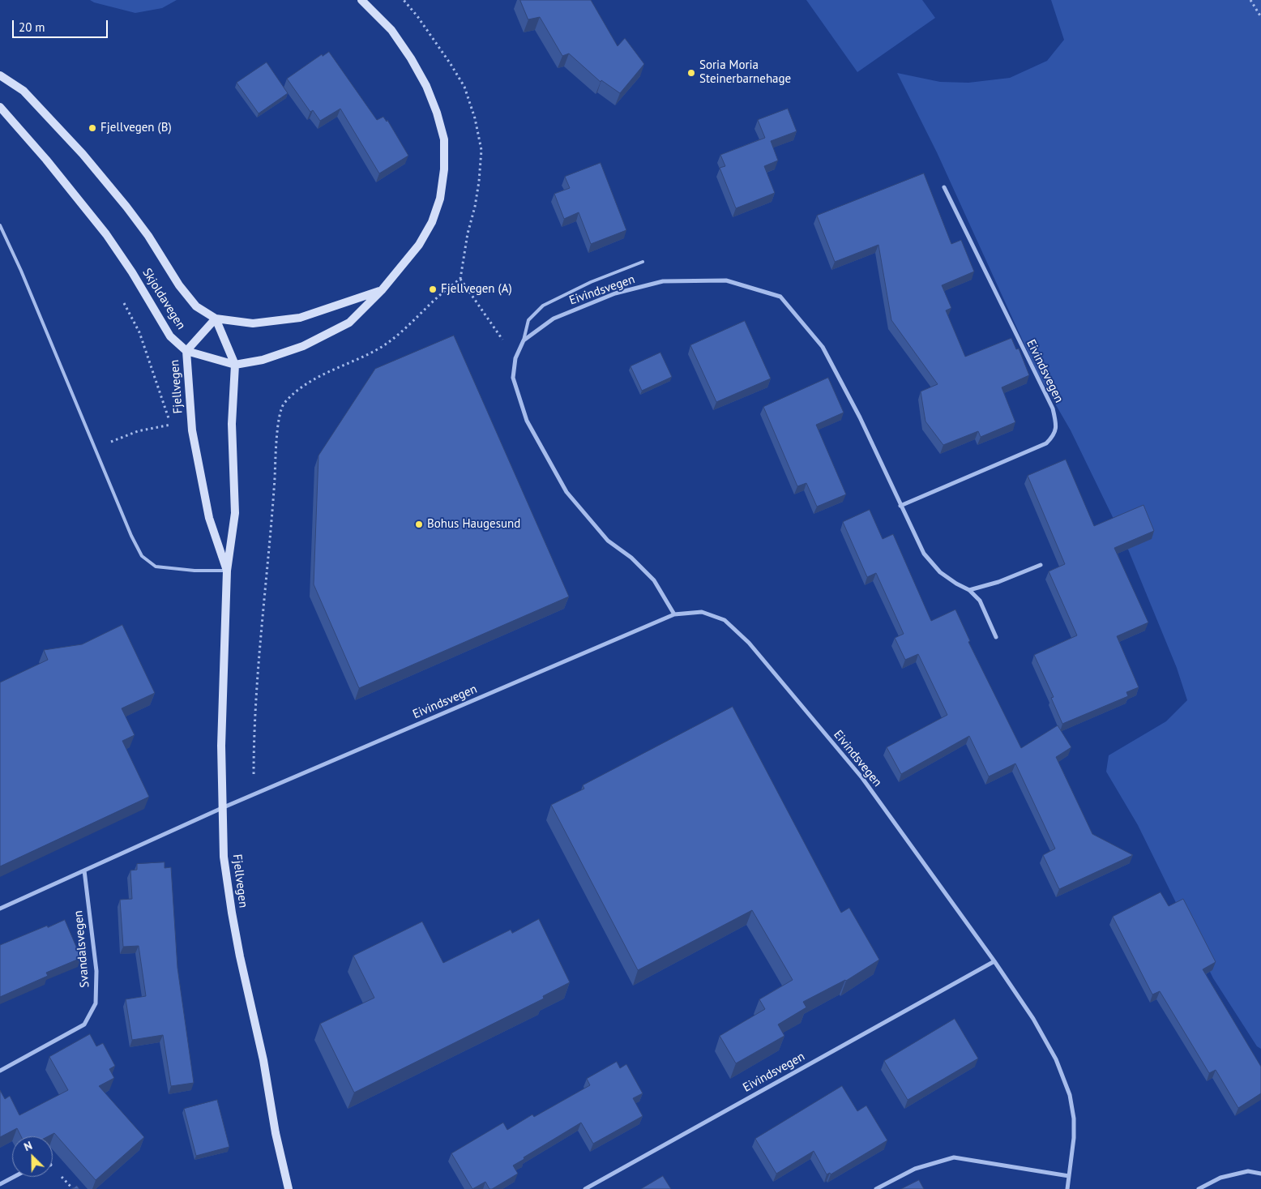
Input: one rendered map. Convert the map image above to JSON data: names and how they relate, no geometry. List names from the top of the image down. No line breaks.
{"streets":{"main road":["Skjoldavegen","Fjellvegen"],"street":["Eivindsvegen","Svandalsvegen"]},"crossings":[["Eivindsvegen","Fjellvegen"],["Skjoldavegen","Fjellvegen"]],"places":["Soria Moria Steinerbarnehage","Fjellvegen (B)","Fjellvegen (A)","Bohus Haugesund"],"scale_bar":"20 m","north":"top left"}
